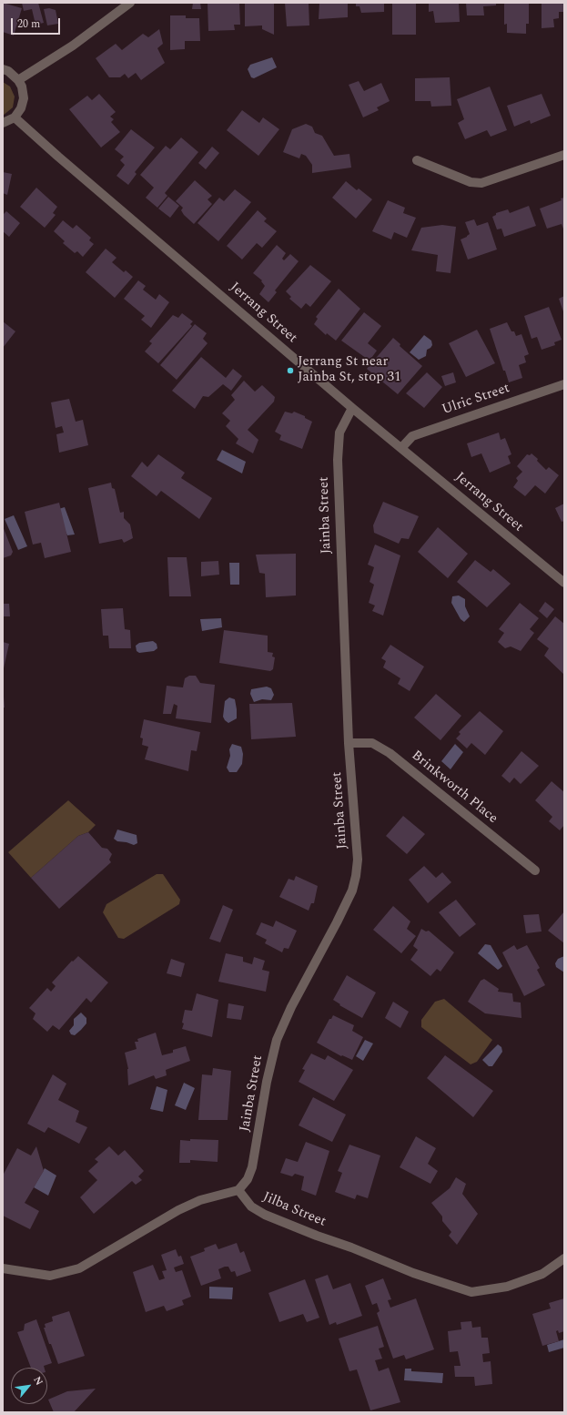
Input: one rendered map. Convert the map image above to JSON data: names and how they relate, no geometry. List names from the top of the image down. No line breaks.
{"streets":{"street":["Jerrang Street","Ulric Street","Jainba Street","Brinkworth Place","Jilba Street"]},"crossings":[["Jerrang Street","Ulric Street"],["Jerrang Street","Jainba Street"],["Jainba Street","Brinkworth Place"],["Jainba Street","Jilba Street"]],"places":["Jerrang St near Jainba St, stop 31"],"scale_bar":"20 m","north":"top right"}
